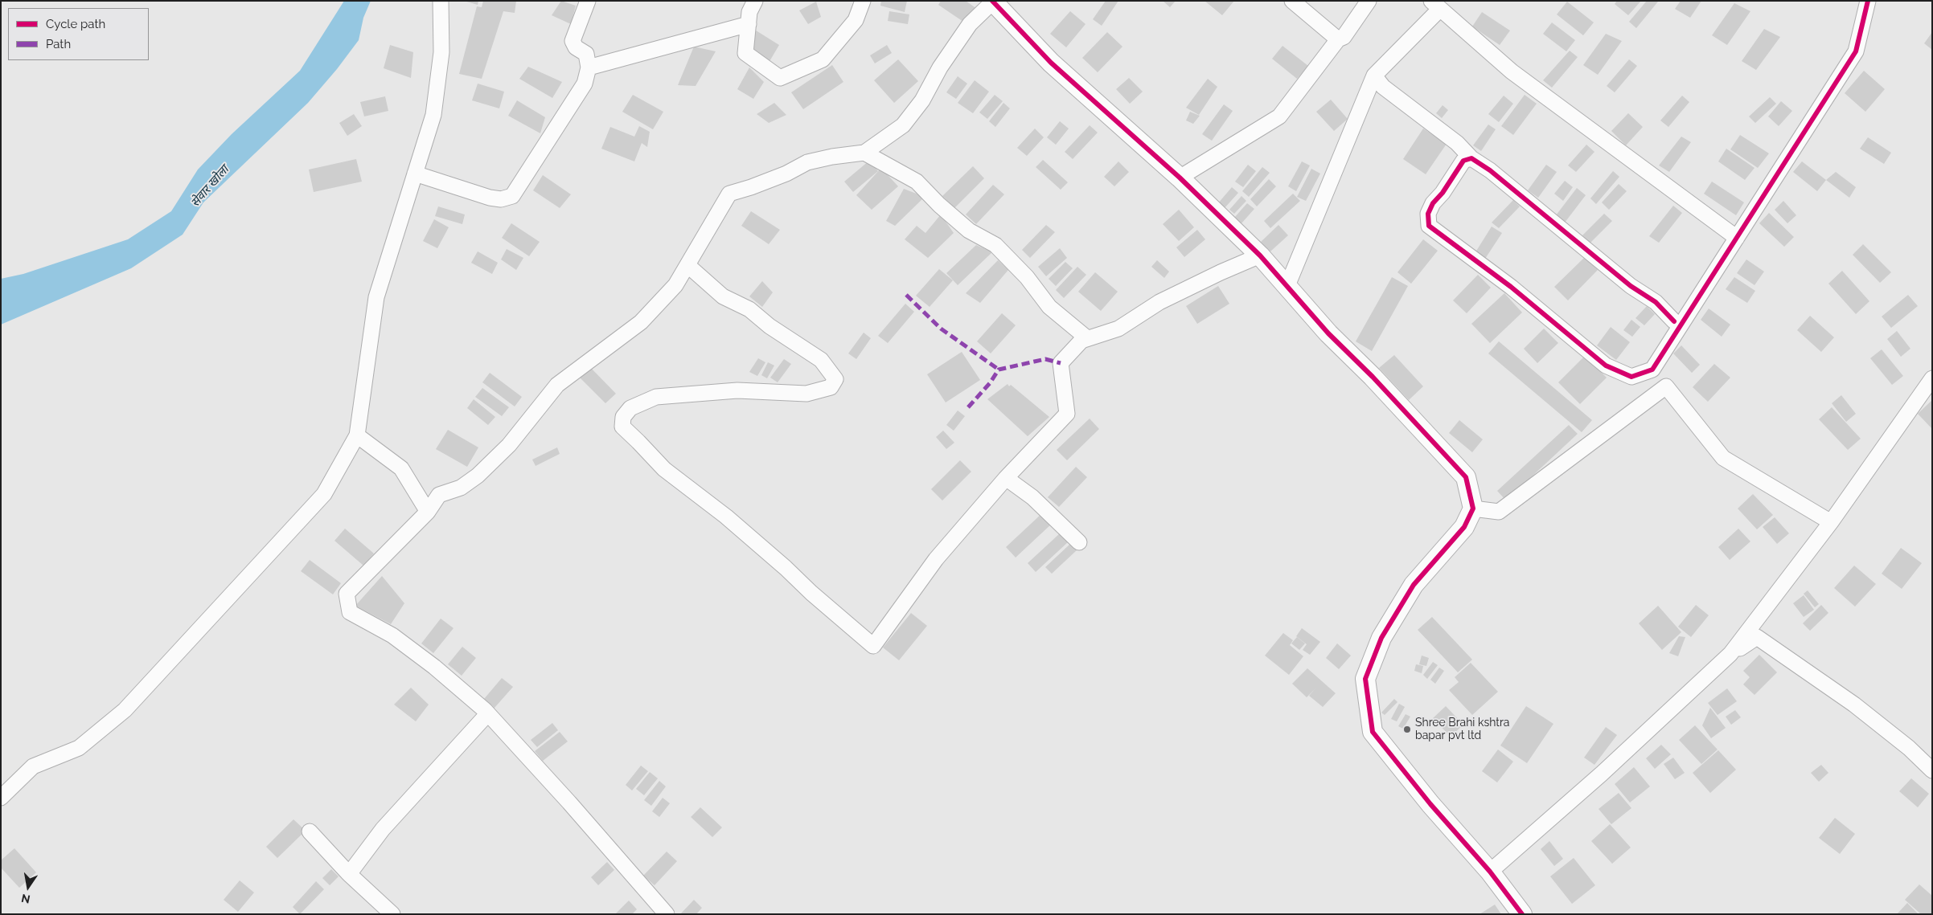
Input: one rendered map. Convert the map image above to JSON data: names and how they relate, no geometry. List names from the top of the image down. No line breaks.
{"water":["सेवार खोला"],"places":["Shree Brahi kshtra bapar pvt ltd"],"legend":["Cycle path","Path"],"north":"bottom"}
